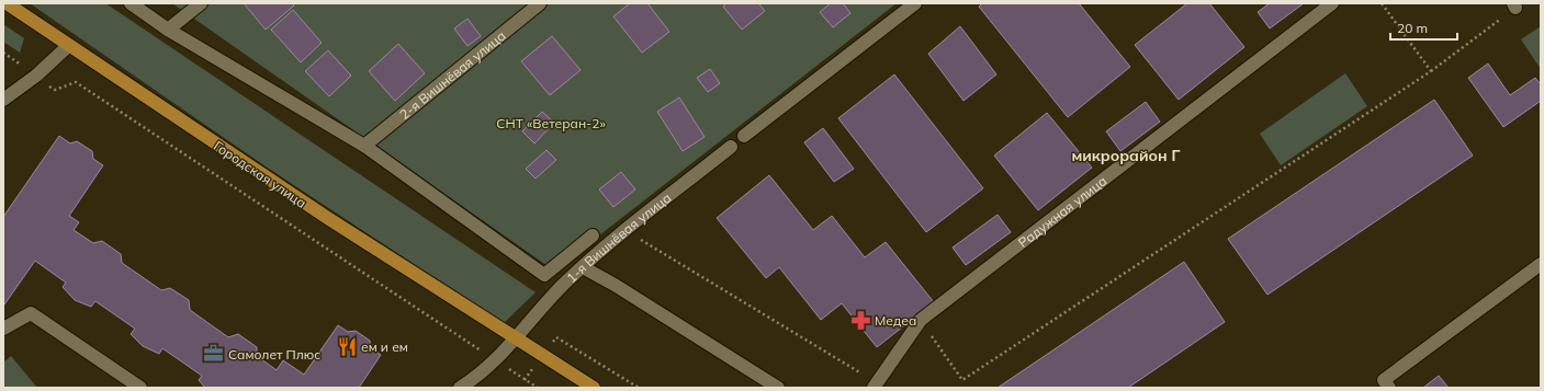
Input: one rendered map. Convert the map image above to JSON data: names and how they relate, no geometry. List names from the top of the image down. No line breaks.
{"streets":{"main road":["Городская улица"],"street":["2-я Вишнёвая улица","Радужная улица","1-я Вишнёвая улица"]},"crossings":[["Городская улица","1-я Вишнёвая улица"]],"districts":["микрорайон Г"],"parks":["СНТ «Ветеран-2»"],"places":{"pharmacy":["Медеа"],"restaurant":["ем и ем"],"office":["Самолет Плюс"]},"scale_bar":"20 m"}
